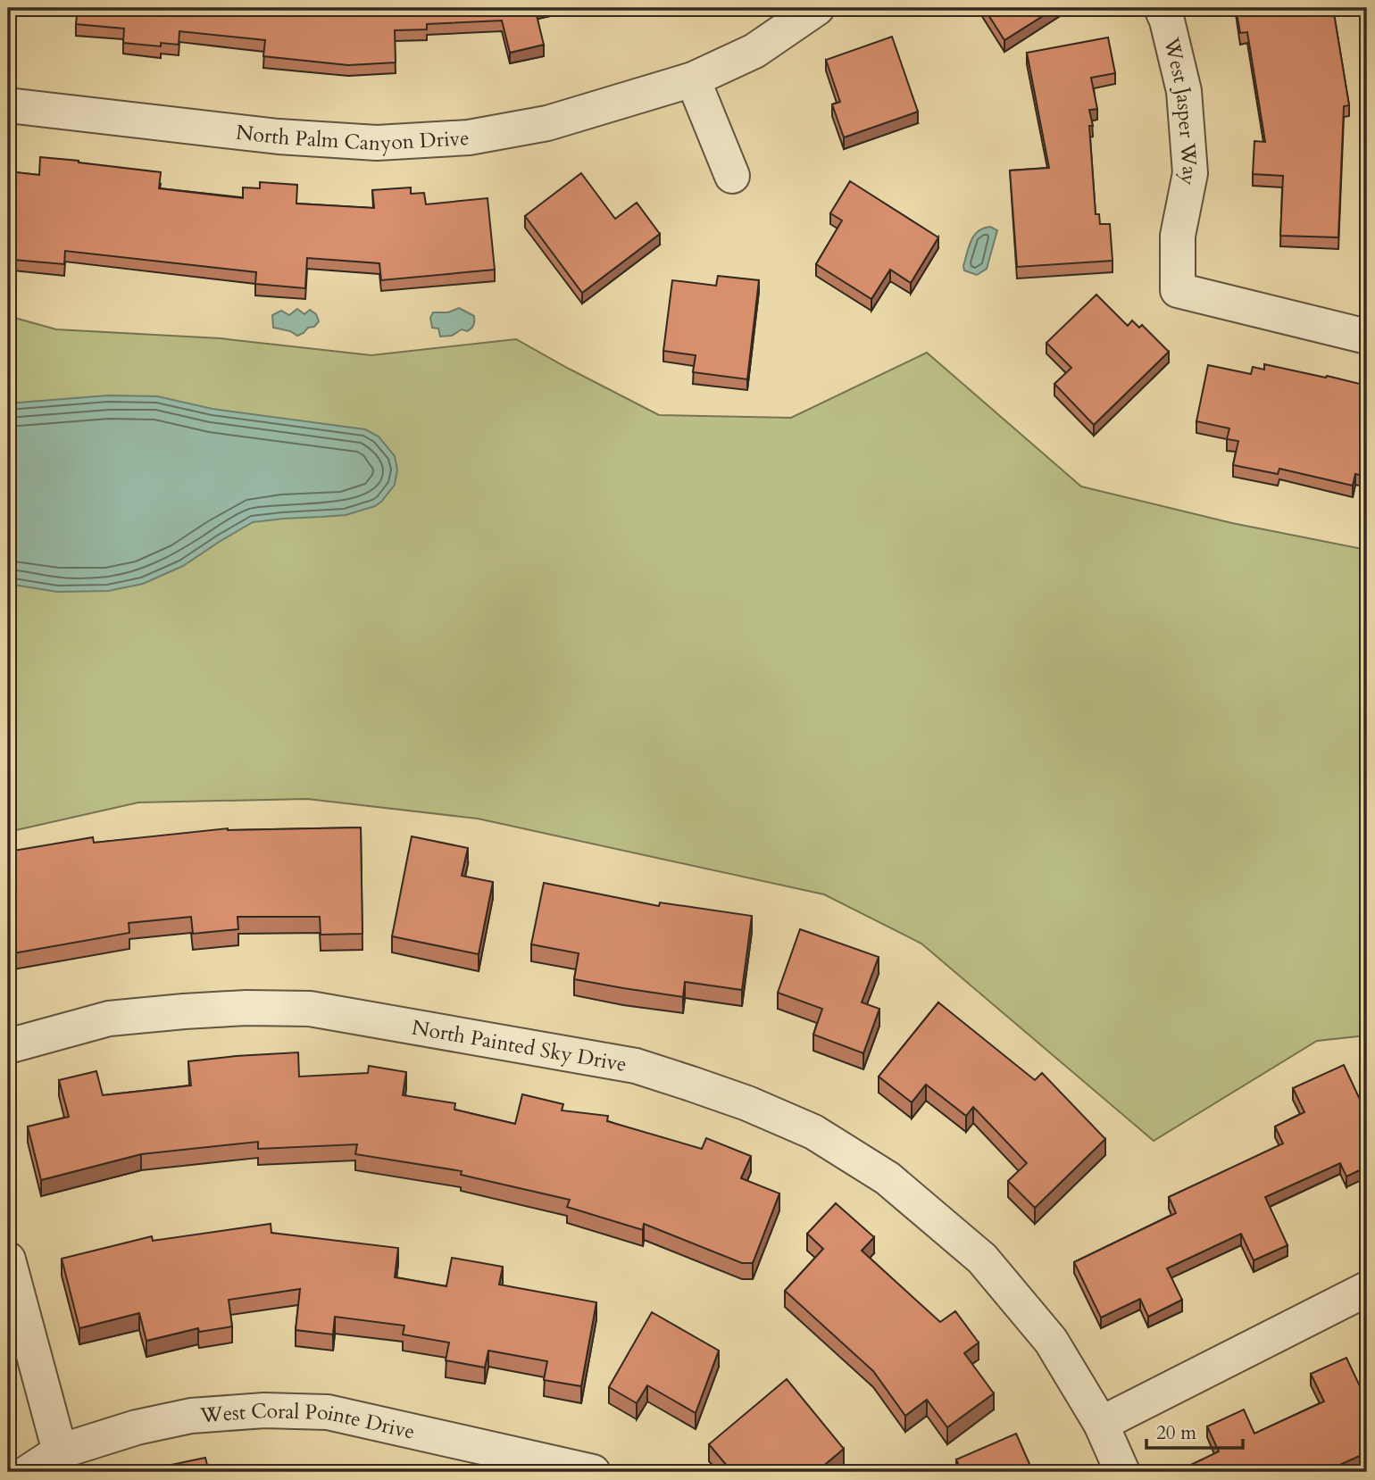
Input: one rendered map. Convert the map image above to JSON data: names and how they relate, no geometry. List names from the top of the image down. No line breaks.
{"streets":{"street":["West Jasper Way","North Palm Canyon Drive","North Painted Sky Drive","West Coral Pointe Drive"]},"scale_bar":"20 m"}
